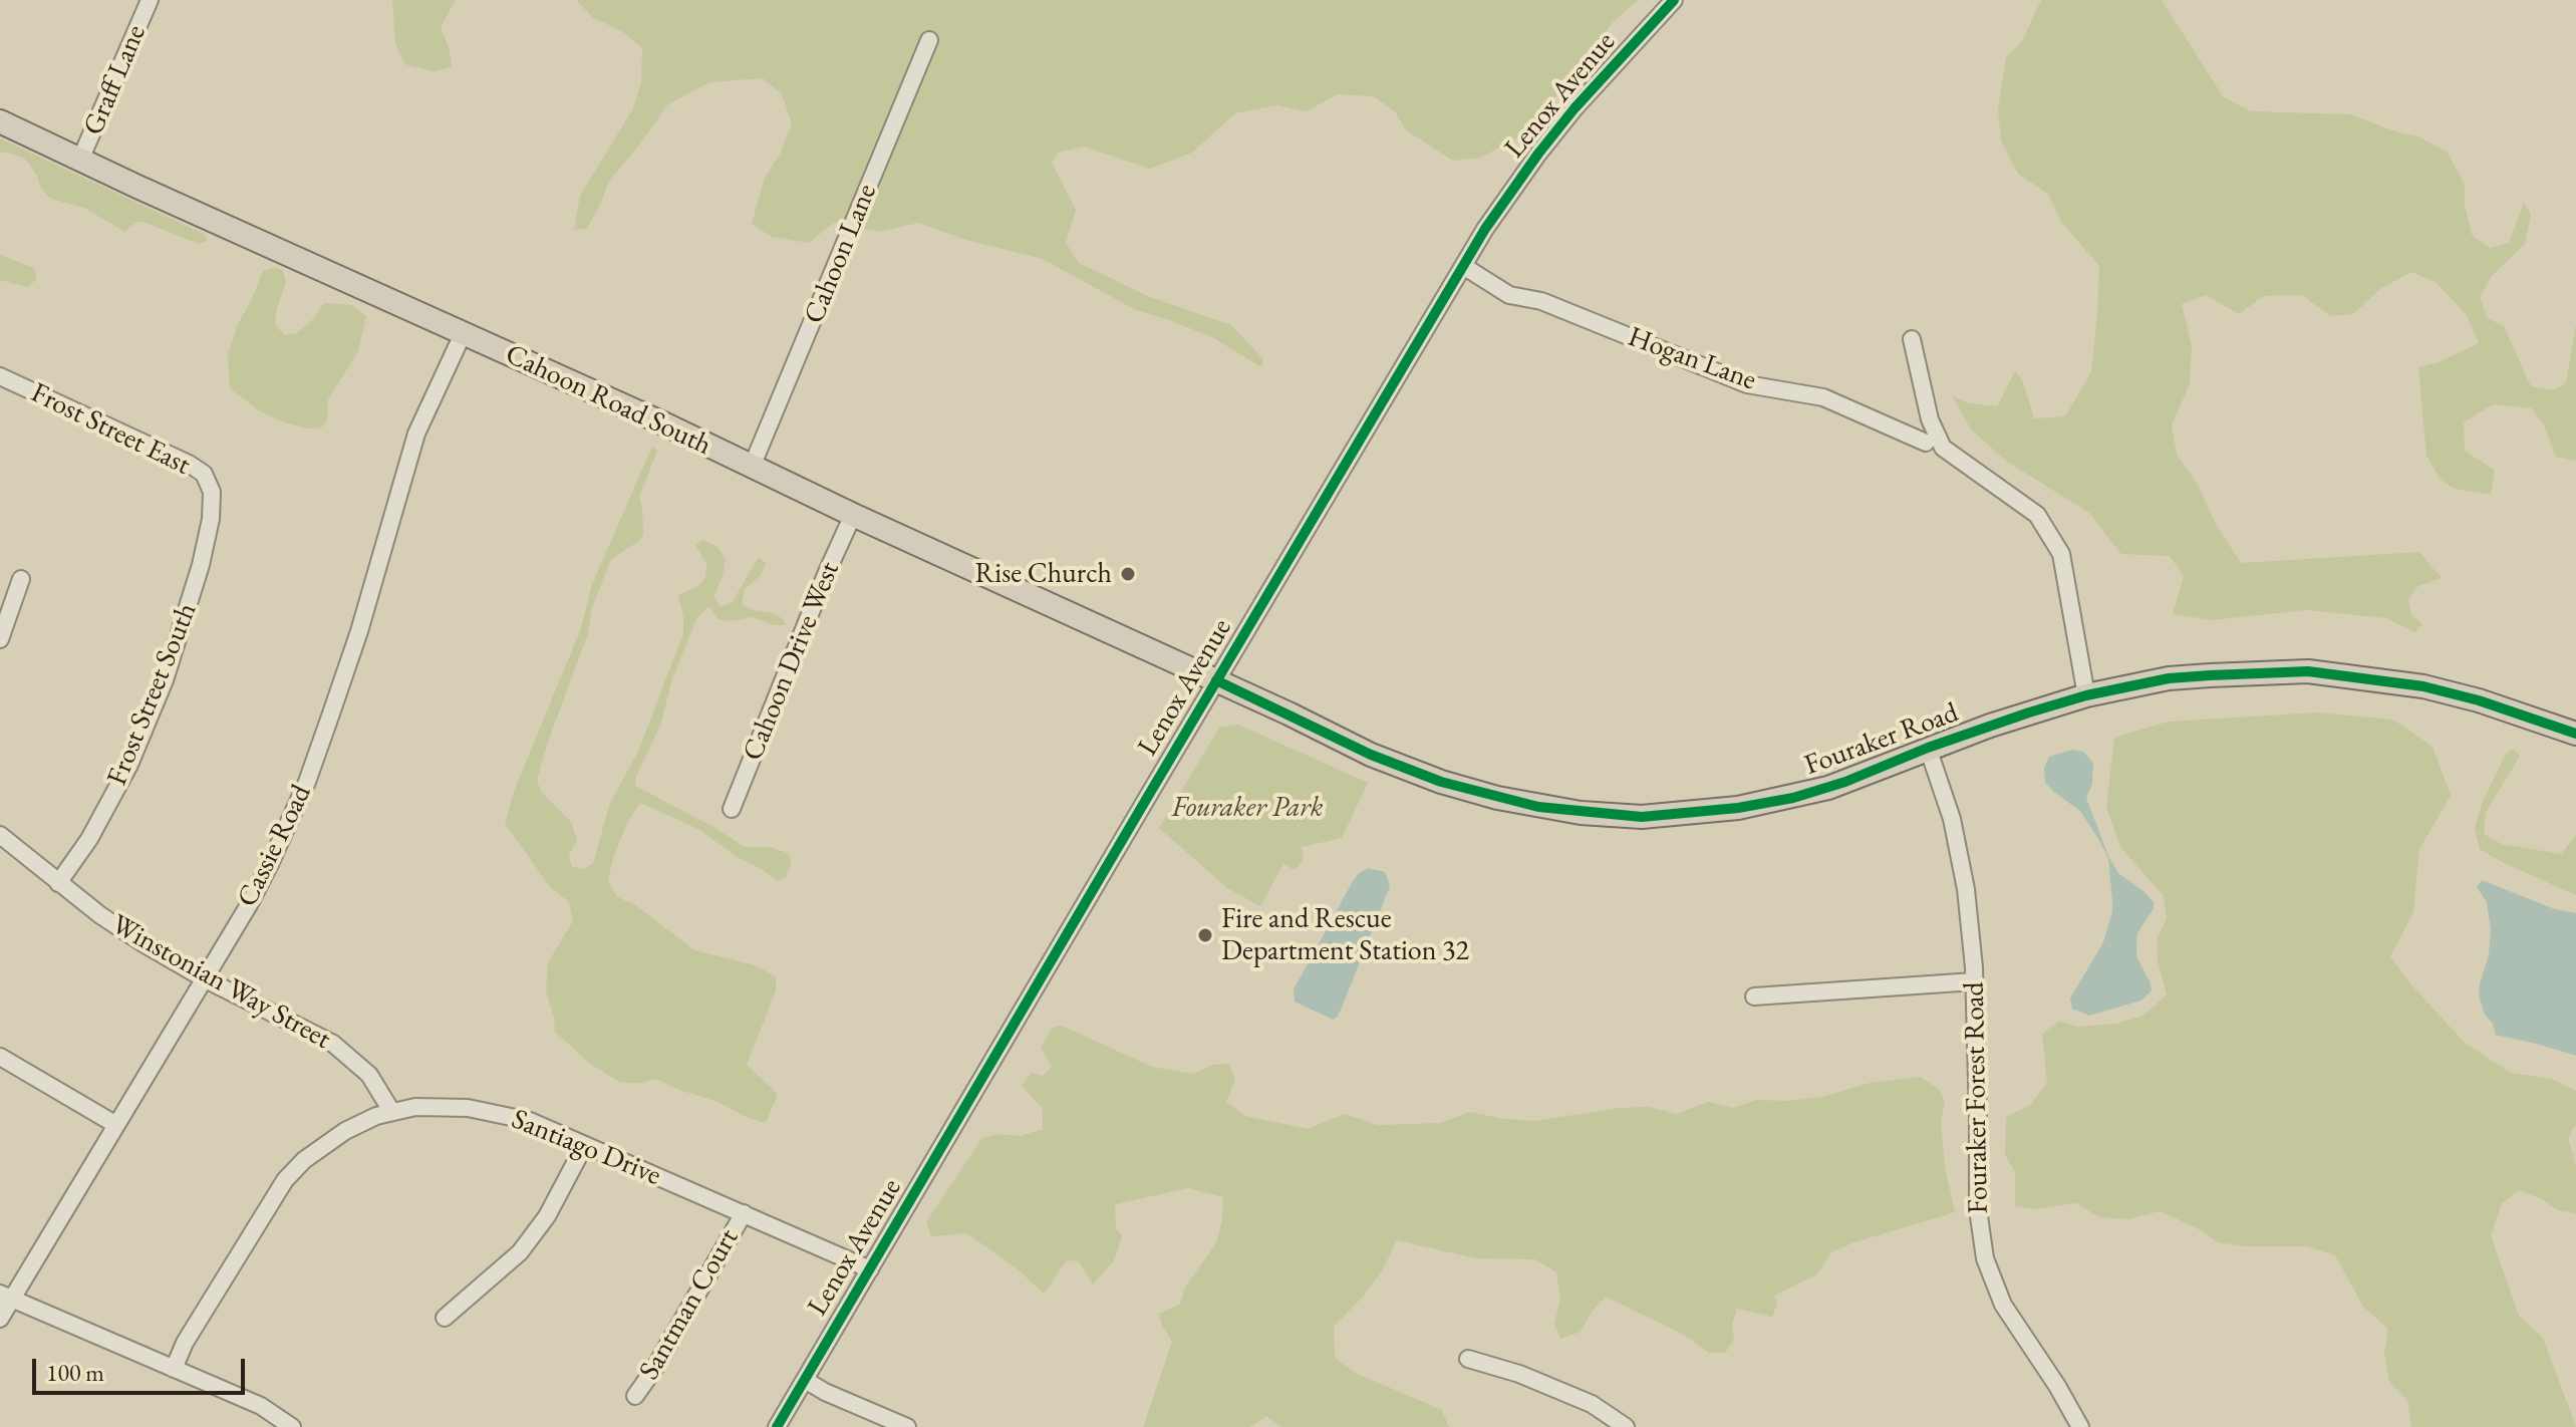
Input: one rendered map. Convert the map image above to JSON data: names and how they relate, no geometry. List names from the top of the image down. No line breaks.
{"streets":{"main road":["Cahoon Road South","Fouraker Road"],"street":["Graff Lane","Lenox Avenue","Cahoon Lane","Hogan Lane","Frost Street East","Cahoon Drive West","Frost Street South","Cassie Road","Winstonian Way Street","Fouraker Forest Road","Santiago Drive","Santman Court"]},"crossings":[["Graff Lane","Cahoon Road South"],["Lenox Avenue","Hogan Lane"],["Lenox Avenue","Cahoon Road South"],["Lenox Avenue","Fouraker Road"],["Lenox Avenue","Santiago Drive"],["Cahoon Lane","Cahoon Road South"],["Cahoon Road South","Cahoon Drive West"],["Cahoon Road South","Fouraker Road"],["Cahoon Road South","Cassie Road"],["Frost Street East","Frost Street South"],["Frost Street South","Winstonian Way Street"],["Fouraker Road","Fouraker Forest Road"],["Cassie Road","Winstonian Way Street"],["Winstonian Way Street","Santiago Drive"],["Santiago Drive","Santman Court"]],"parks":["Fouraker Park"],"places":["Rise Church","Fire and Rescue Department Station 32"],"scale_bar":"100 m"}
